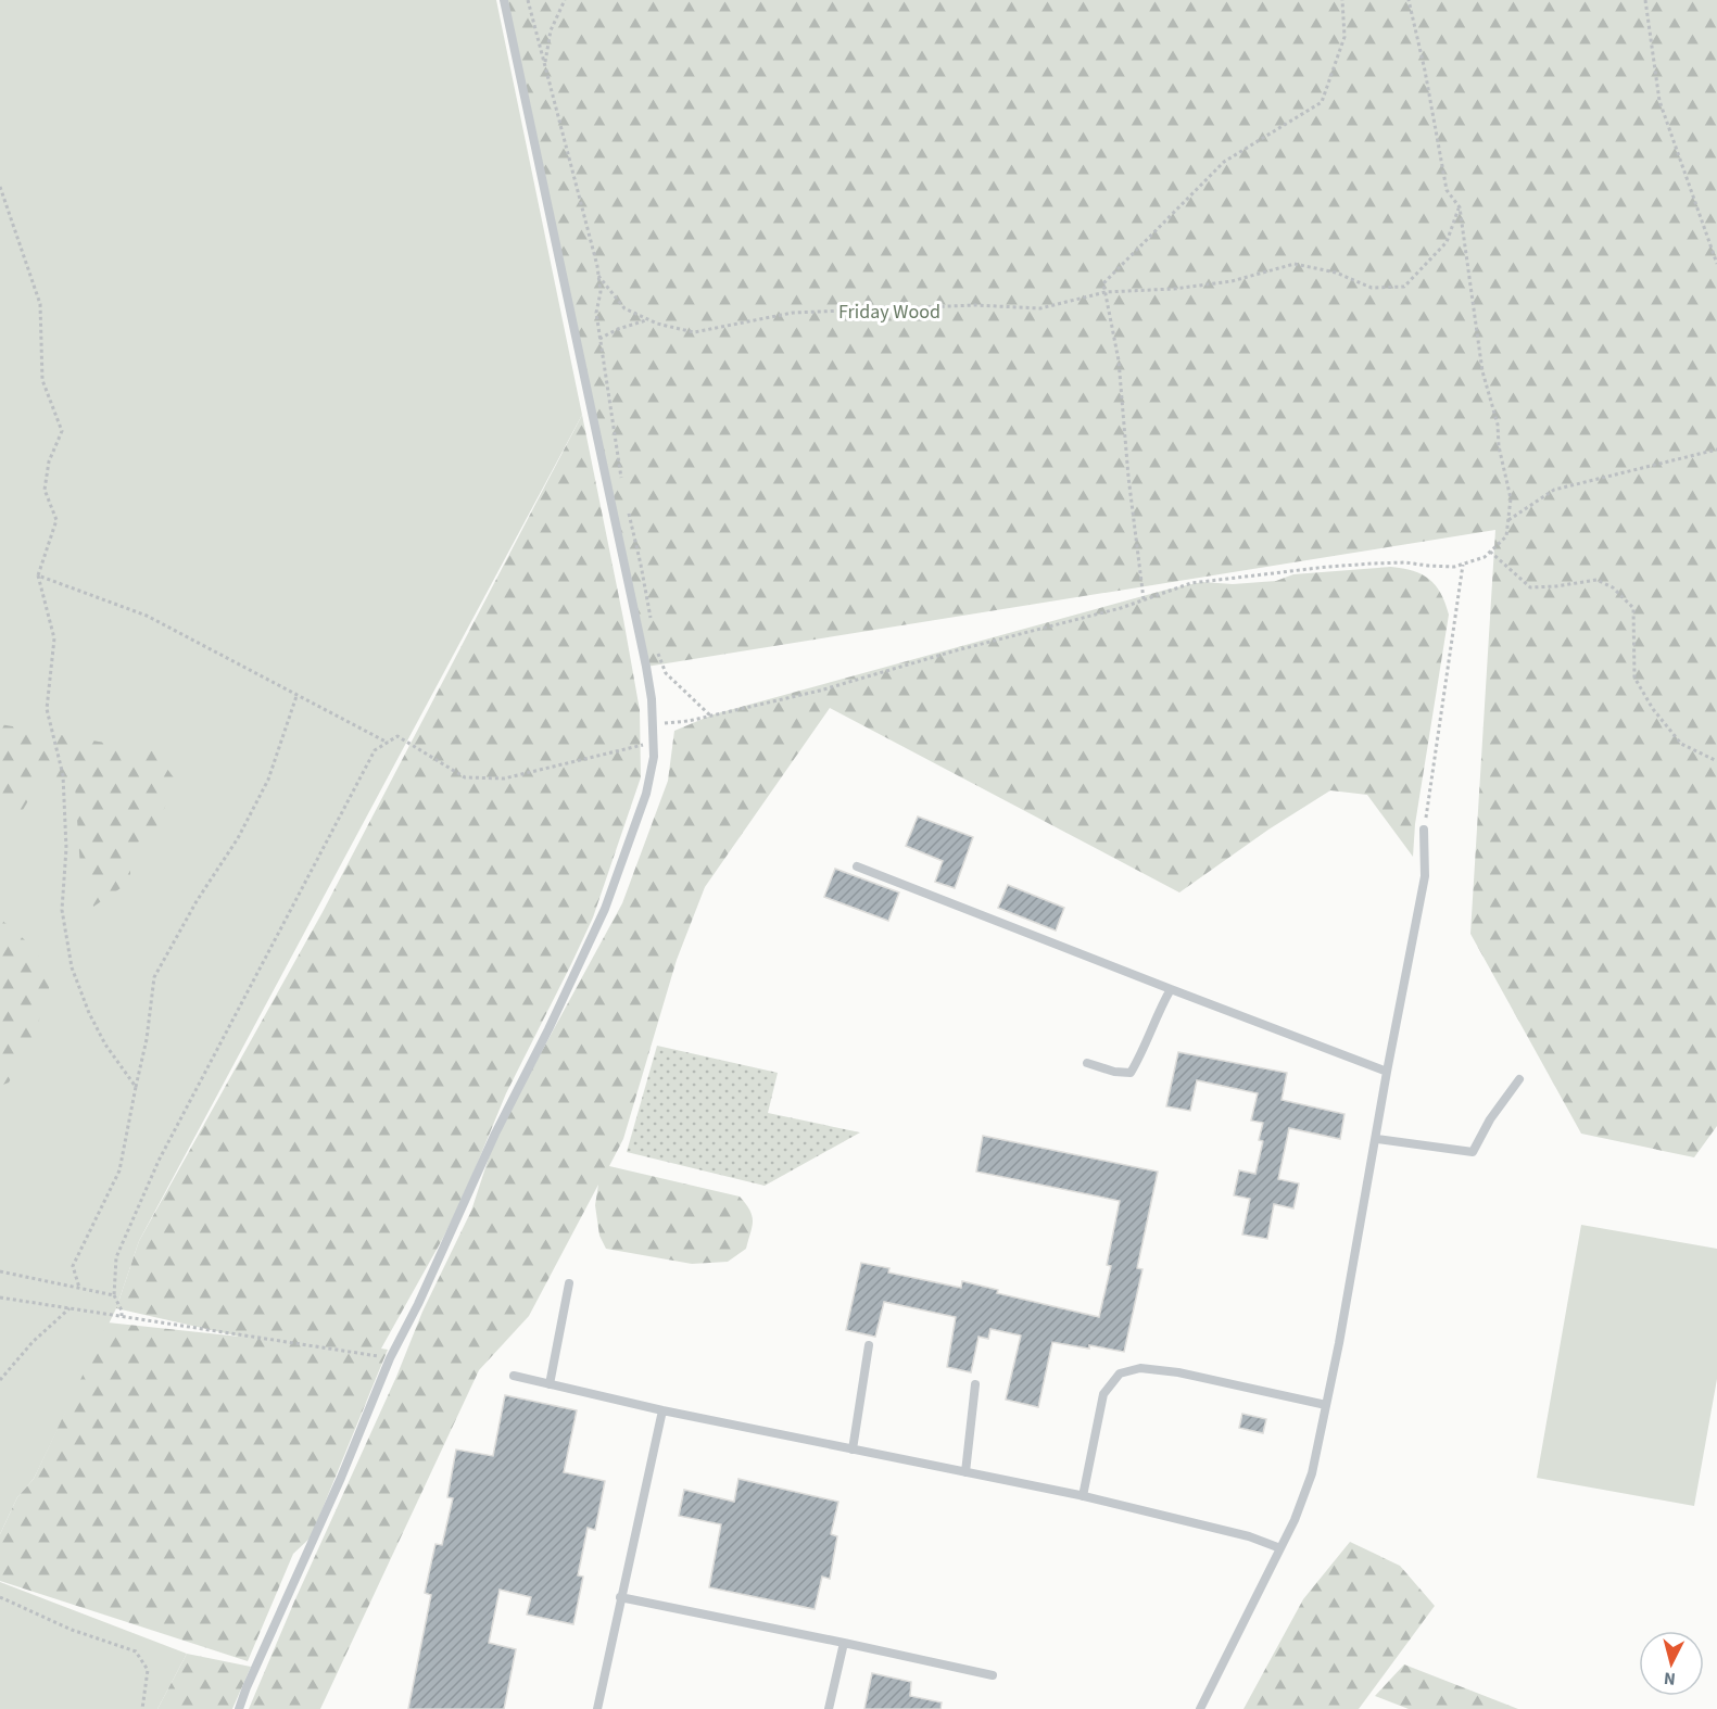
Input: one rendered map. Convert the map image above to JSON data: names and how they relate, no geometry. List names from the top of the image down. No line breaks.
{"parks":["Friday Wood"],"north":"bottom"}
